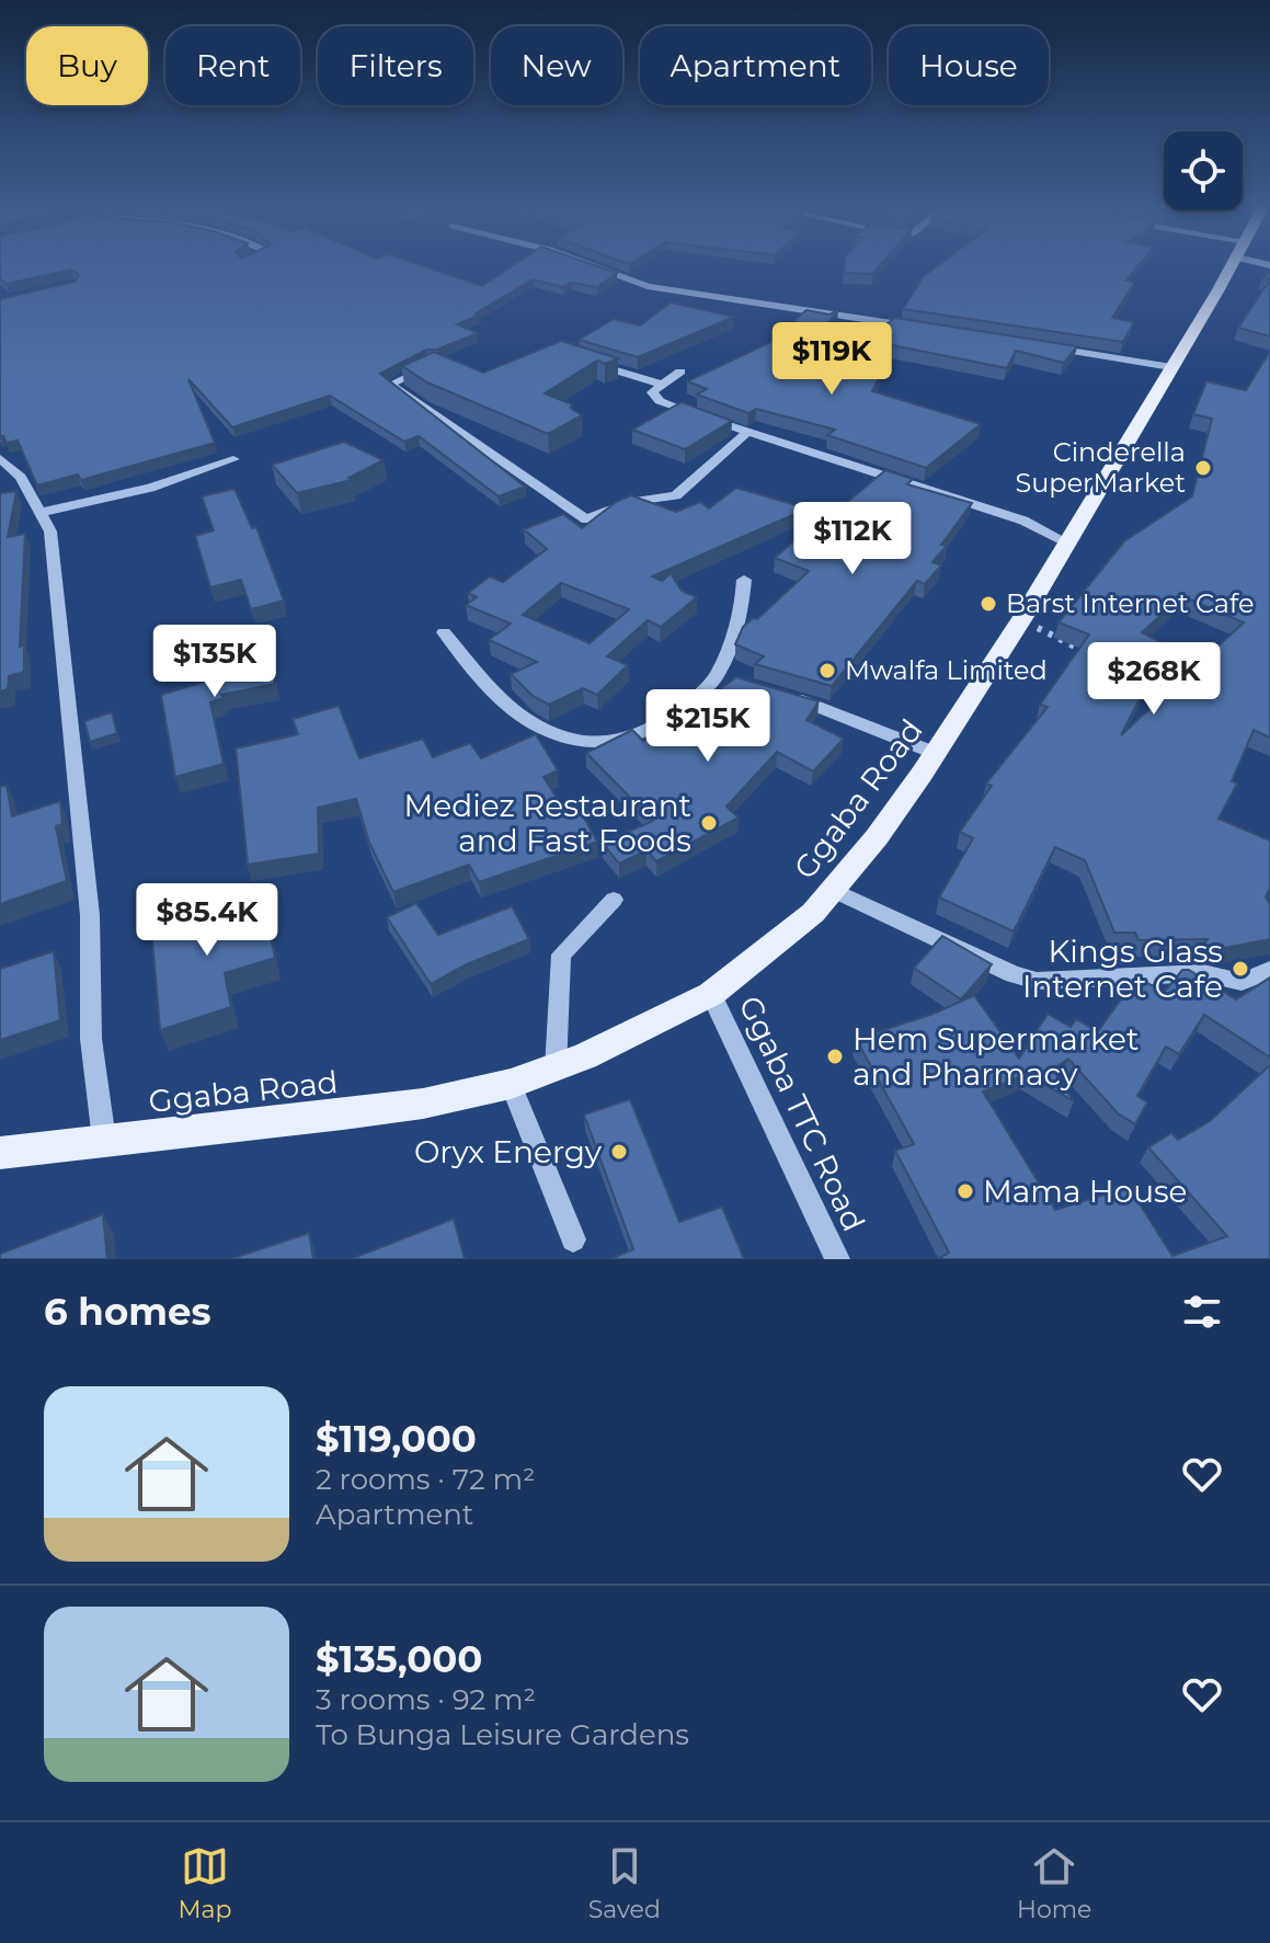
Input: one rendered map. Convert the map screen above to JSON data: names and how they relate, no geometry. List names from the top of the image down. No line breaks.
{"streets":{"main road":["Ggaba Road"],"street":["Ggaba TTC Road"]},"crossings":[["Ggaba Road","Ggaba TTC Road"]],"places":["Cinderella SuperMarket","Barst Internet Cafe","Mwalfa Limited","Mediez Restaurant and Fast Foods","Kings Glass Internet Cafe","Hem Supermarket and Pharmacy","Oryx Energy","Mama House"],"page":{"chip":["Buy","Rent","Filters","New","Apartment","House"],"price":["$119K","$112K","$135K","$268K","$215K","$85.4K"],"heading":"6 homes","list":[{"name":"$119,000","note":"2 rooms · 72 m² · Apartment"},{"name":"$135,000","note":"3 rooms · 92 m² · To Bunga Leisure Gardens"}],"tabs":["Map","Saved","Home"]}}
